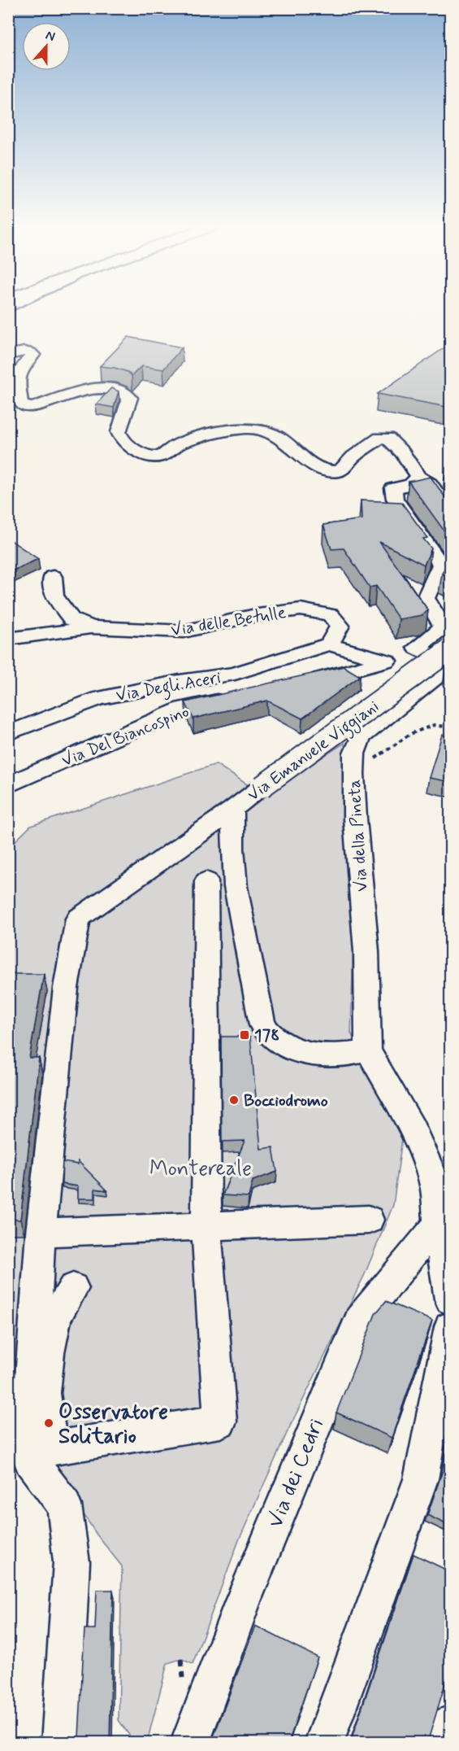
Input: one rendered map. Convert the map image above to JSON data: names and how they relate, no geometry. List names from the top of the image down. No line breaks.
{"streets":{"street":["Via delle Betulle","Via Degli Aceri","Via Del Biancospino","Via Emanuele Viggiani","Via della Pineta","Via dei Cedri"]},"crossings":[["Via delle Betulle","Via Degli Aceri"],["Via Emanuele Viggiani","Via della Pineta"]],"parks":["Montereale"],"places":{"transit":["178"],"other":["Bocciodromo","Osservatore Solitario"]},"north":"top"}
